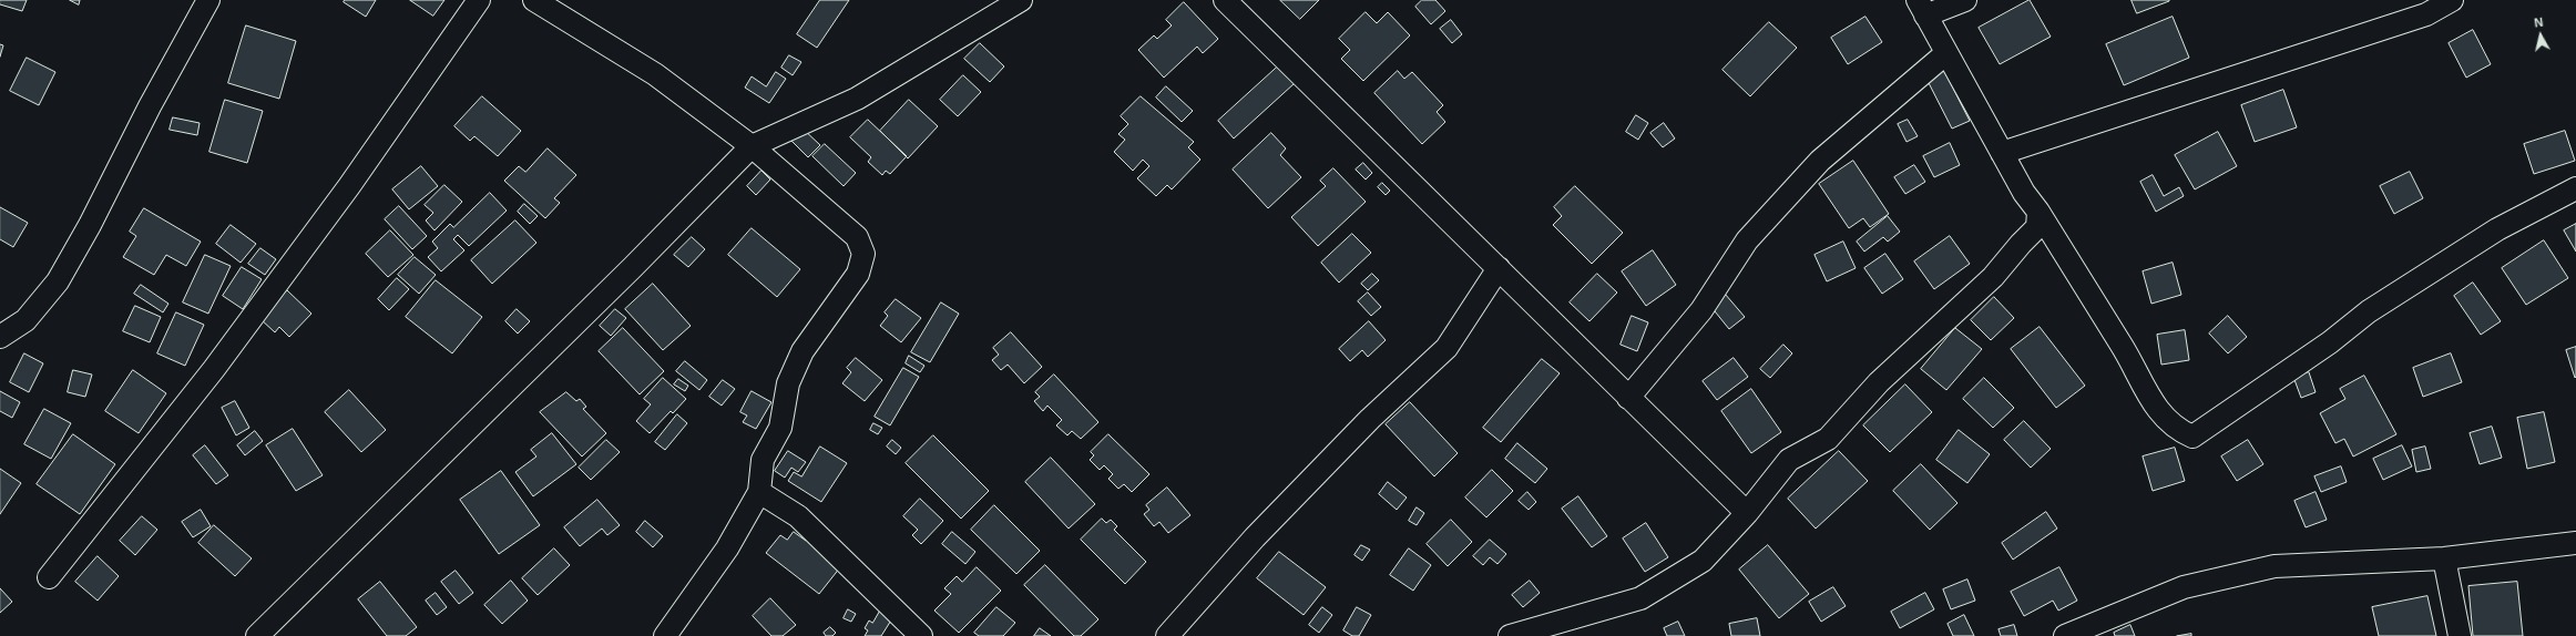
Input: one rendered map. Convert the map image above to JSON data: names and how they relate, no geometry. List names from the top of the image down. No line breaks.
{"north":"top"}
